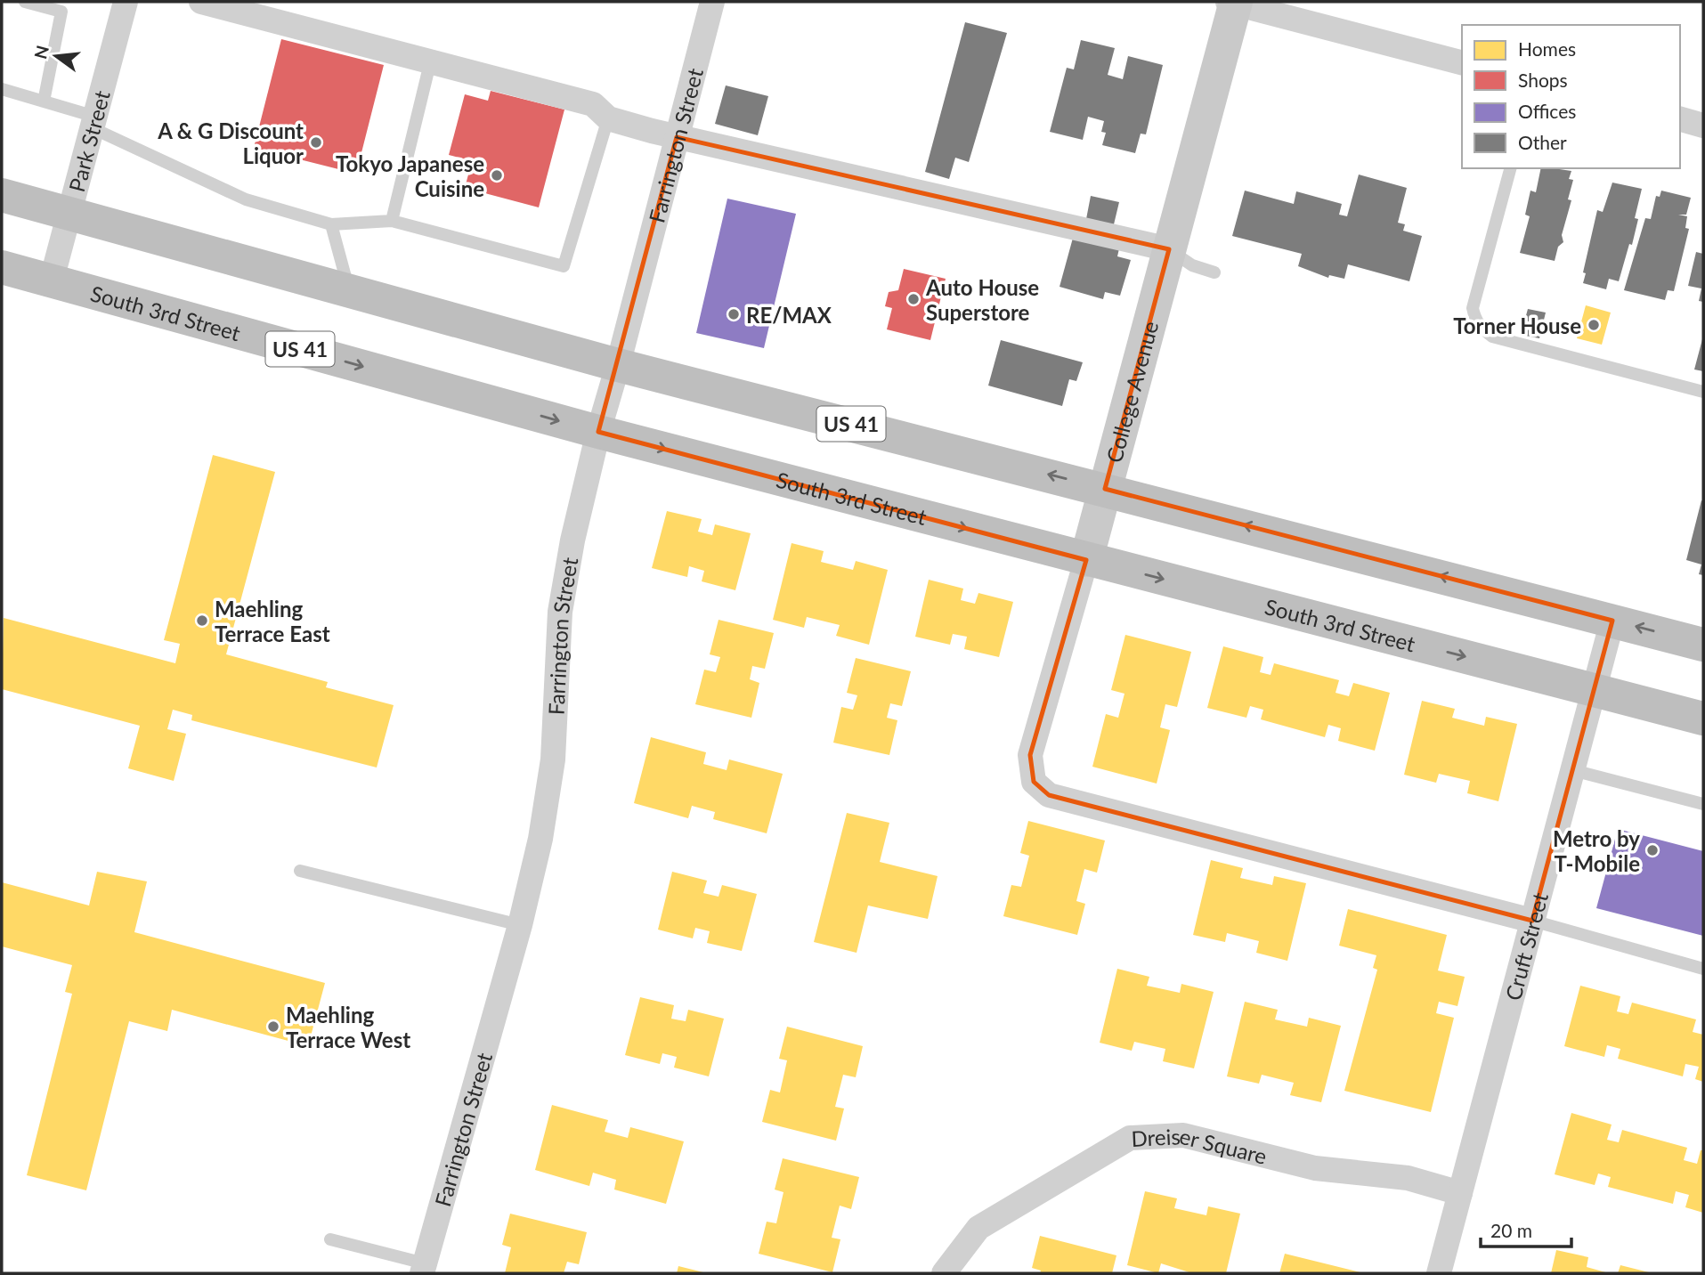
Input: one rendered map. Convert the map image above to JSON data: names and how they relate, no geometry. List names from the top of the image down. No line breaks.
{"streets":{"highway":["South 3rd Street","US 41"],"street":["Park Street","Farrington Street","College Avenue","Cruft Street","Dreiser Square"]},"crossings":[["Park Street","South 3rd Street"],["Park Street","US 41"],["Farrington Street","South 3rd Street"],["Farrington Street","US 41"],["South 3rd Street","College Avenue"],["South 3rd Street","Cruft Street"],["US 41","College Avenue"],["US 41","Cruft Street"],["College Avenue","Cruft Street"],["Cruft Street","Dreiser Square"]],"places":["A & G Discount Liquor","Tokyo Japanese Cuisine","Auto House Superstore","RE/MAX","Torner House","Maehling Terrace East","Metro by T-Mobile","Maehling Terrace West"],"legend":["Homes","Shops","Offices","Other"],"scale_bar":"20 m","north":"left"}
